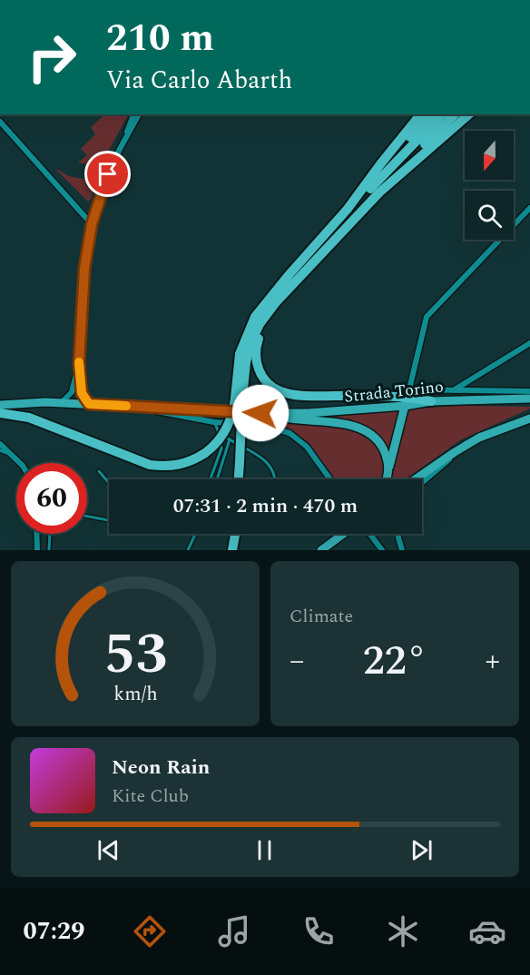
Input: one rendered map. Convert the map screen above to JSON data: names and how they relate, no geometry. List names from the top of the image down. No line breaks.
{"streets":{"main road":["Strada Torino"]},"north":"bottom","page":{"turn":["210 m","Via Carlo Abarth"],"limit":"60","trip":"07:31 · 2 min · 470 m","tile":"Climate","heat":["−","22°","+"],"song":["Neon Rain","Kite Club"],"tabs":"07:29","gauge":["53","km/h"]}}
